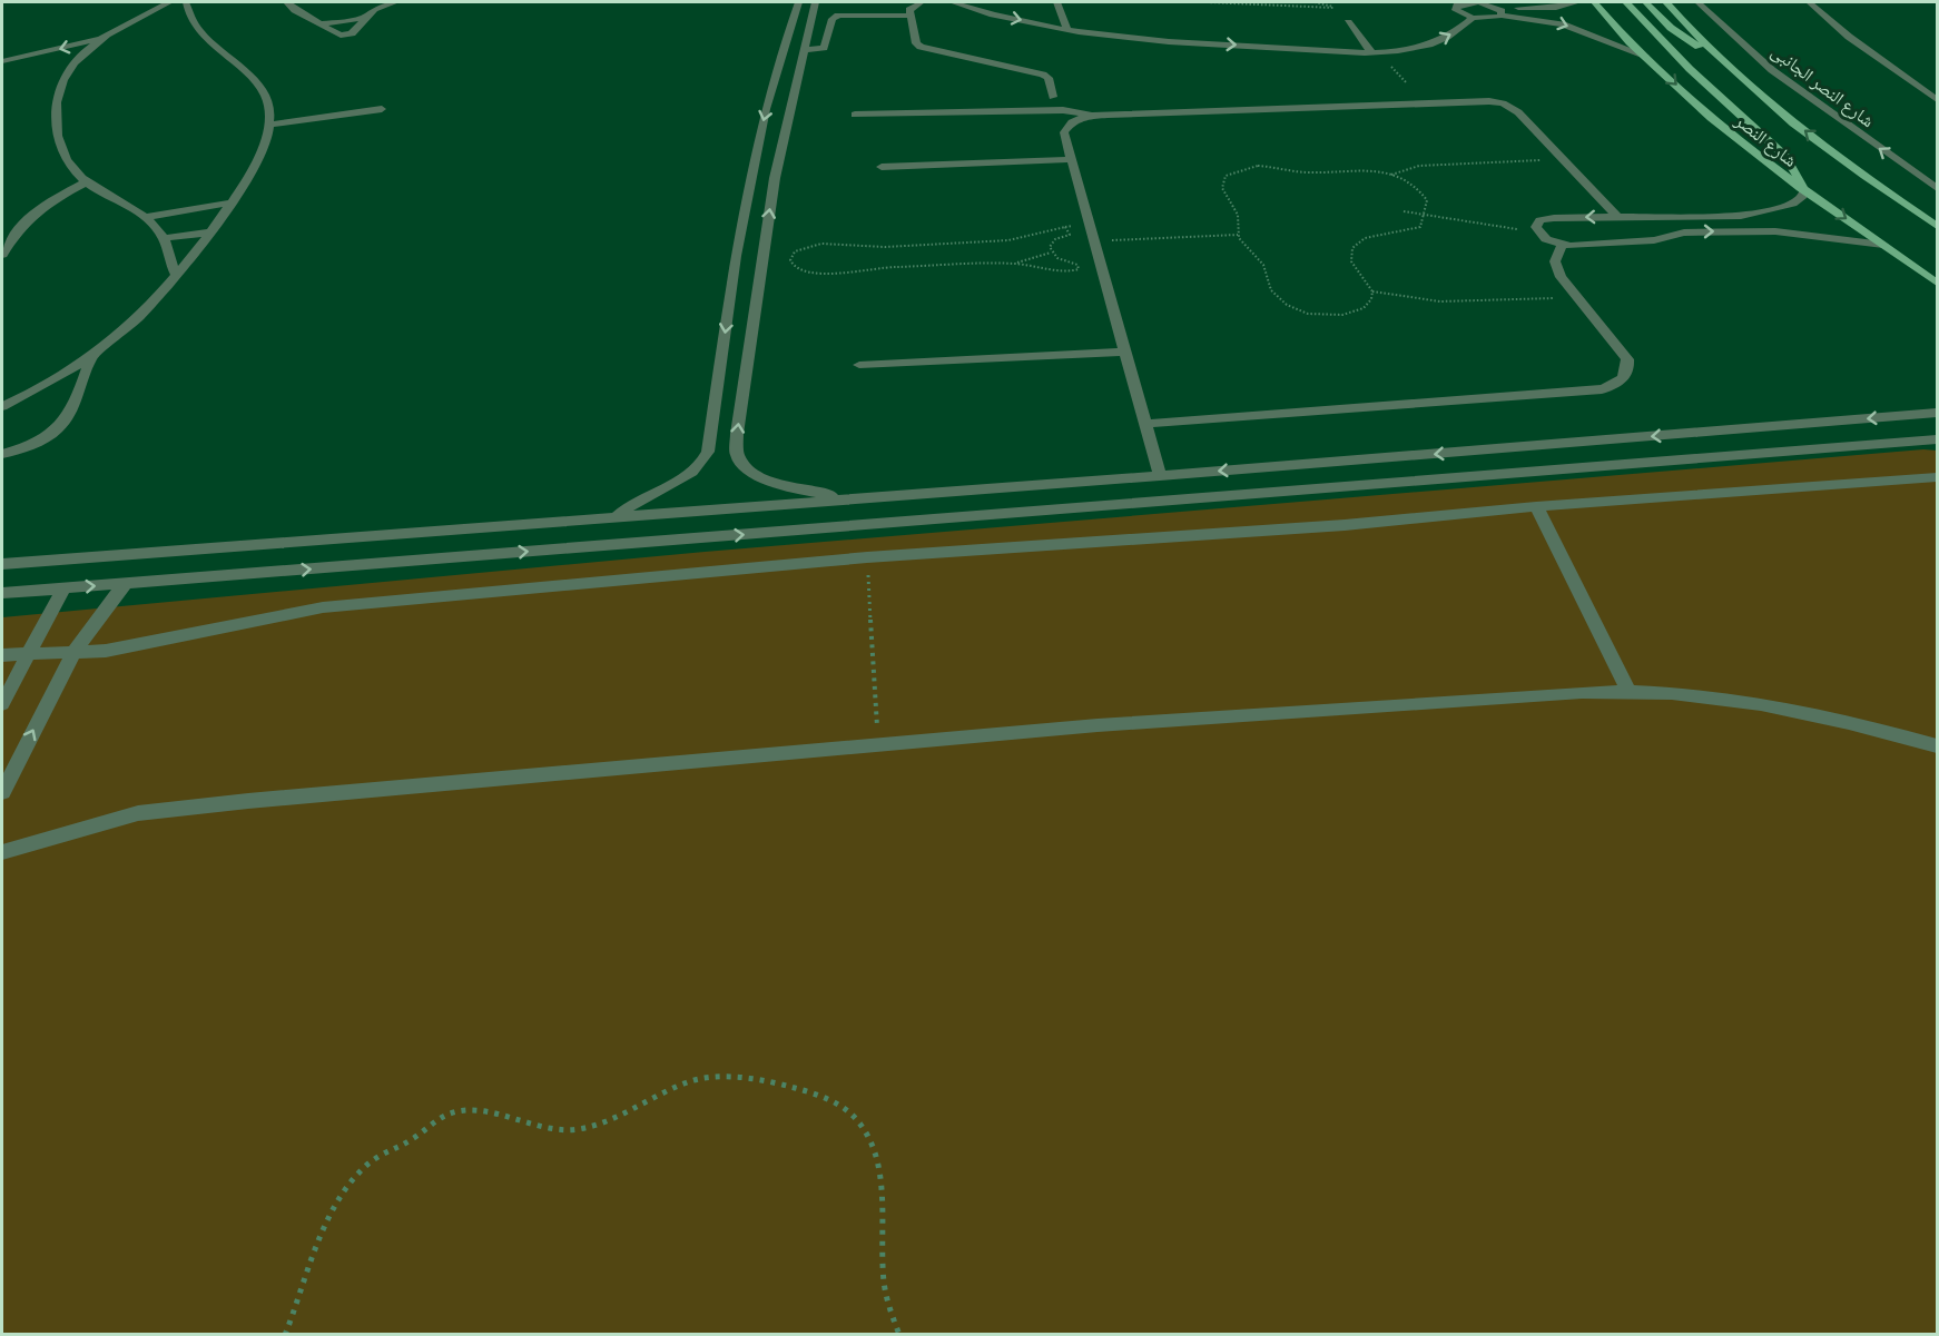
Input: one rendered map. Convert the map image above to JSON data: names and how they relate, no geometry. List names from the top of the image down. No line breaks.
{"streets":{"main road":["شارع النصر"],"street":["شارع النصر الجانبى"]}}
